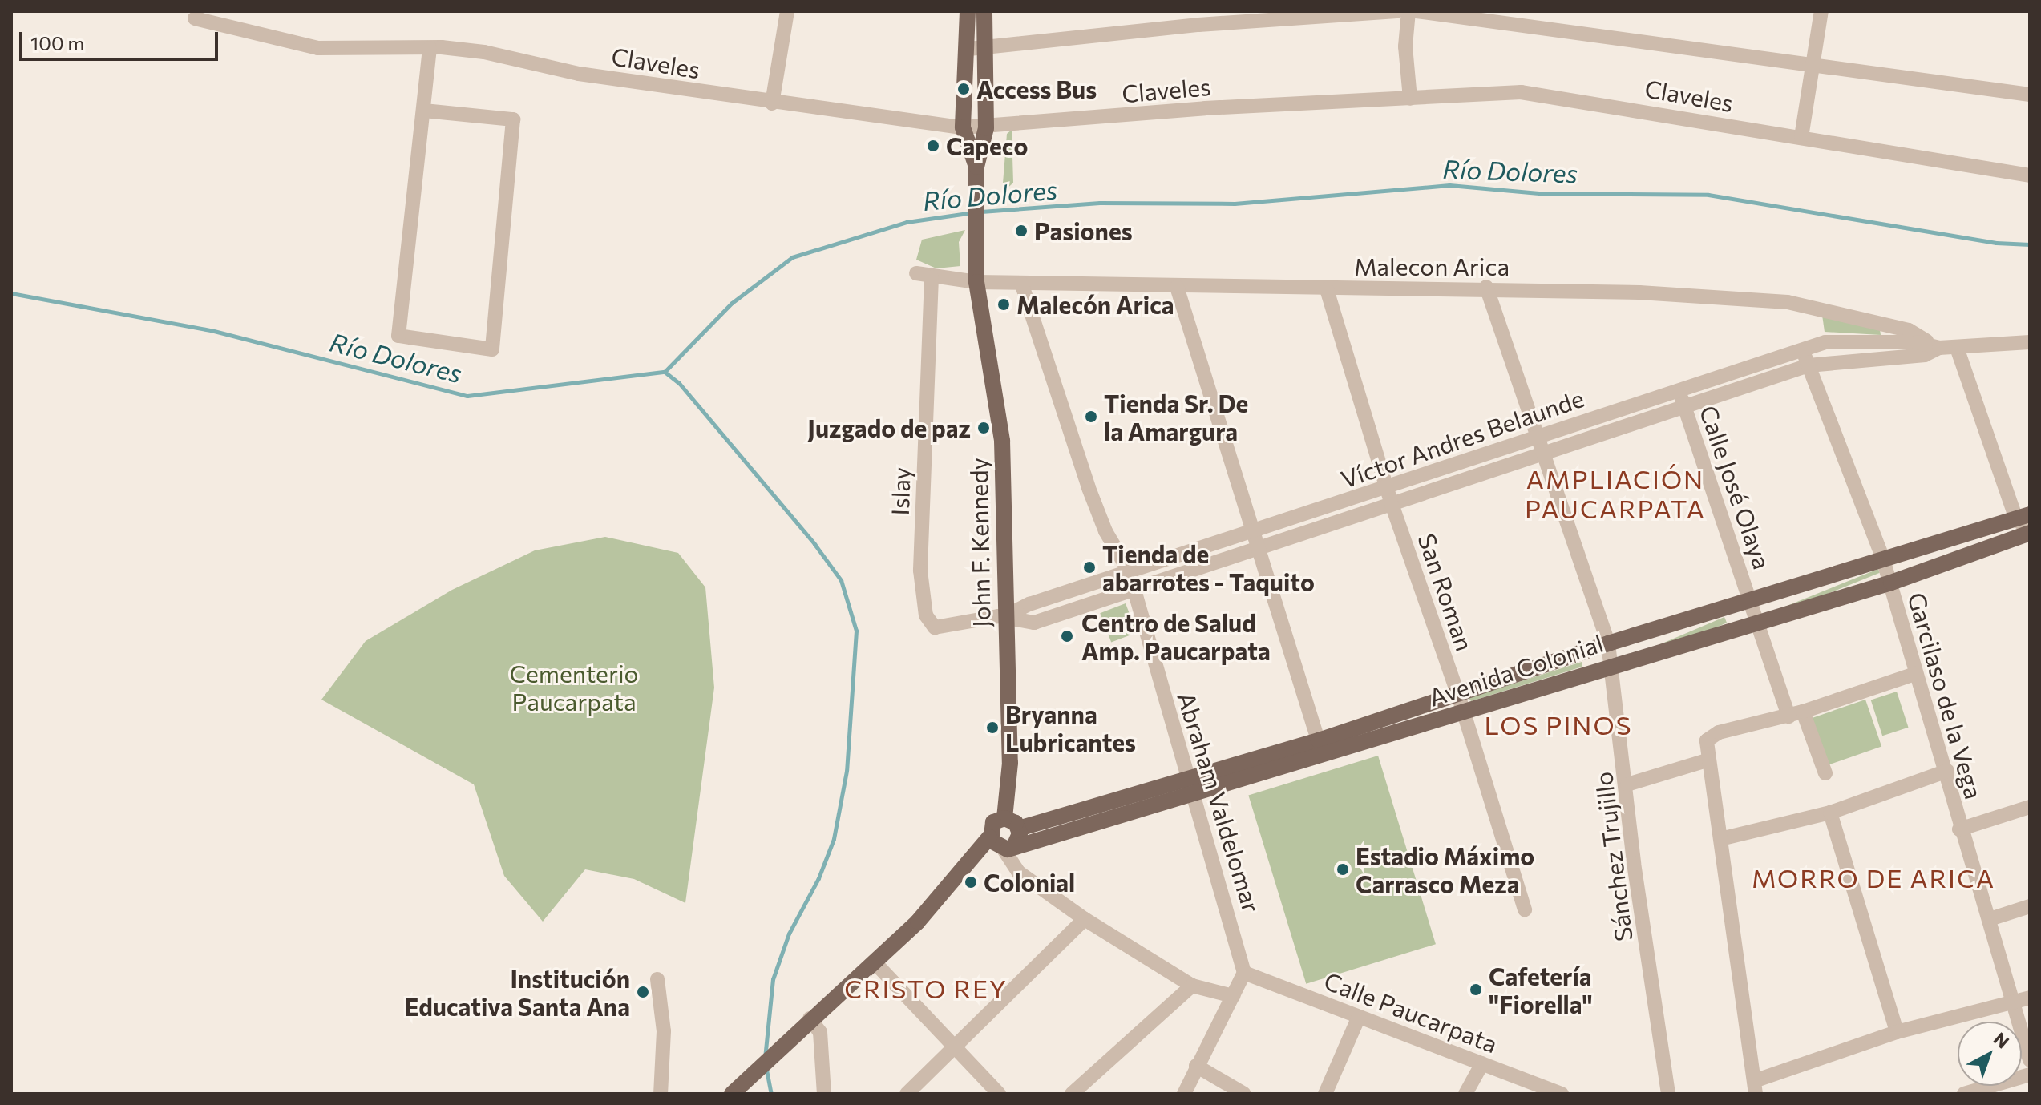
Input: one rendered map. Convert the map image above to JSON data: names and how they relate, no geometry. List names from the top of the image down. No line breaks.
{"streets":{"main road":["John F. Kennedy","Avenida Colonial"],"street":["Claveles","Malecon Arica","Víctor Andres Belaunde","Calle José Olaya","Islay","San Roman","Garcilaso de la Vega","Abraham Valdelomar","Sánchez Trujillo","Calle Paucarpata"]},"crossings":[["Malecon Arica","Víctor Andres Belaunde"],["Malecon Arica","Islay"],["Malecon Arica","John F. Kennedy"],["Malecon Arica","San Roman"],["Malecon Arica","Abraham Valdelomar"],["Malecon Arica","Sánchez Trujillo"],["Víctor Andres Belaunde","Calle José Olaya"],["Víctor Andres Belaunde","Islay"],["Víctor Andres Belaunde","John F. Kennedy"],["Víctor Andres Belaunde","San Roman"],["Víctor Andres Belaunde","Garcilaso de la Vega"],["Víctor Andres Belaunde","Abraham Valdelomar"],["Víctor Andres Belaunde","Sánchez Trujillo"],["Calle José Olaya","Avenida Colonial"],["San Roman","Avenida Colonial"],["Avenida Colonial","Garcilaso de la Vega"],["Avenida Colonial","Abraham Valdelomar"],["Avenida Colonial","Sánchez Trujillo"],["Abraham Valdelomar","Calle Paucarpata"]],"districts":["AMPLIACIÓN PAUCARPATA","LOS PINOS","MORRO DE ARICA","CRISTO REY"],"water":["Río Dolores"],"parks":["Cementerio Paucarpata"],"places":["Access Bus","Capeco","Pasiones","Malecón Arica","Tienda Sr. De la Amargura","Juzgado de paz","Tienda de abarrotes - Taquito","Centro de Salud Amp. Paucarpata","Bryanna Lubricantes","Estadio Máximo Carrasco Meza","Colonial","Cafetería \"Fiorella\"","Institución Educativa Santa Ana"],"scale_bar":"100 m","north":"top right"}
